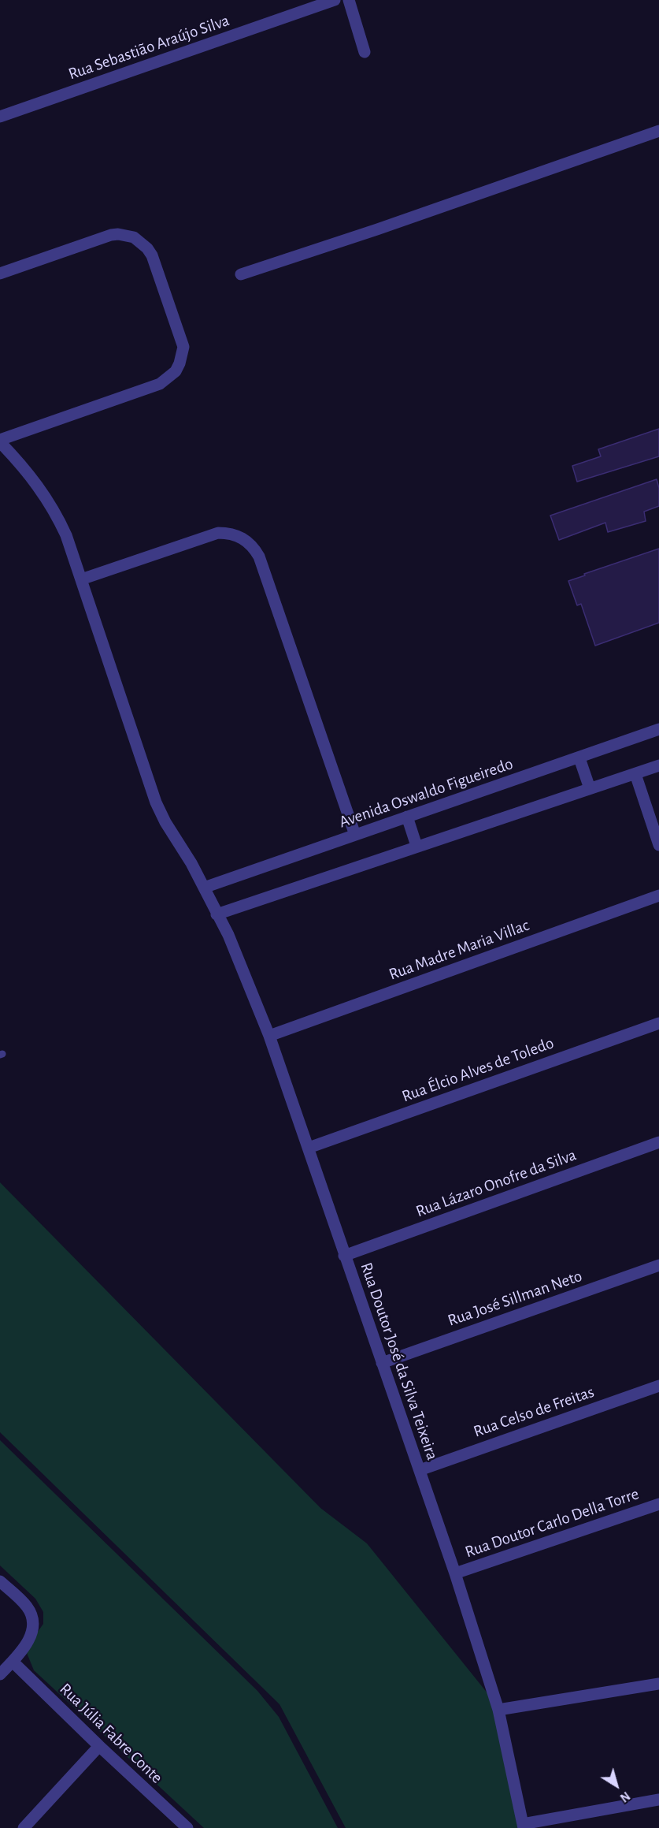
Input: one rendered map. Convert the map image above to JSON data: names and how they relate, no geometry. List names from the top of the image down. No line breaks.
{"streets":{"street":["Rua Sebastião Araújo Silva","Avenida Oswaldo Figueiredo","Rua Madre Maria Villac","Rua Élcio Alves de Toledo","Rua Lázaro Onofre da Silva","Rua José Sillman Neto","Rua Doutor José da Silva Teixeira","Rua Celso de Freitas","Rua Doutor Carlo Della Torre","Rua Júlia Fabre Conte"]},"crossings":[["Avenida Oswaldo Figueiredo","Rua Doutor José da Silva Teixeira"],["Rua Madre Maria Villac","Rua Doutor José da Silva Teixeira"],["Rua Élcio Alves de Toledo","Rua Doutor José da Silva Teixeira"],["Rua Lázaro Onofre da Silva","Rua Doutor José da Silva Teixeira"],["Rua José Sillman Neto","Rua Doutor José da Silva Teixeira"],["Rua Doutor José da Silva Teixeira","Rua Celso de Freitas"],["Rua Doutor José da Silva Teixeira","Rua Doutor Carlo Della Torre"]],"north":"bottom right"}
